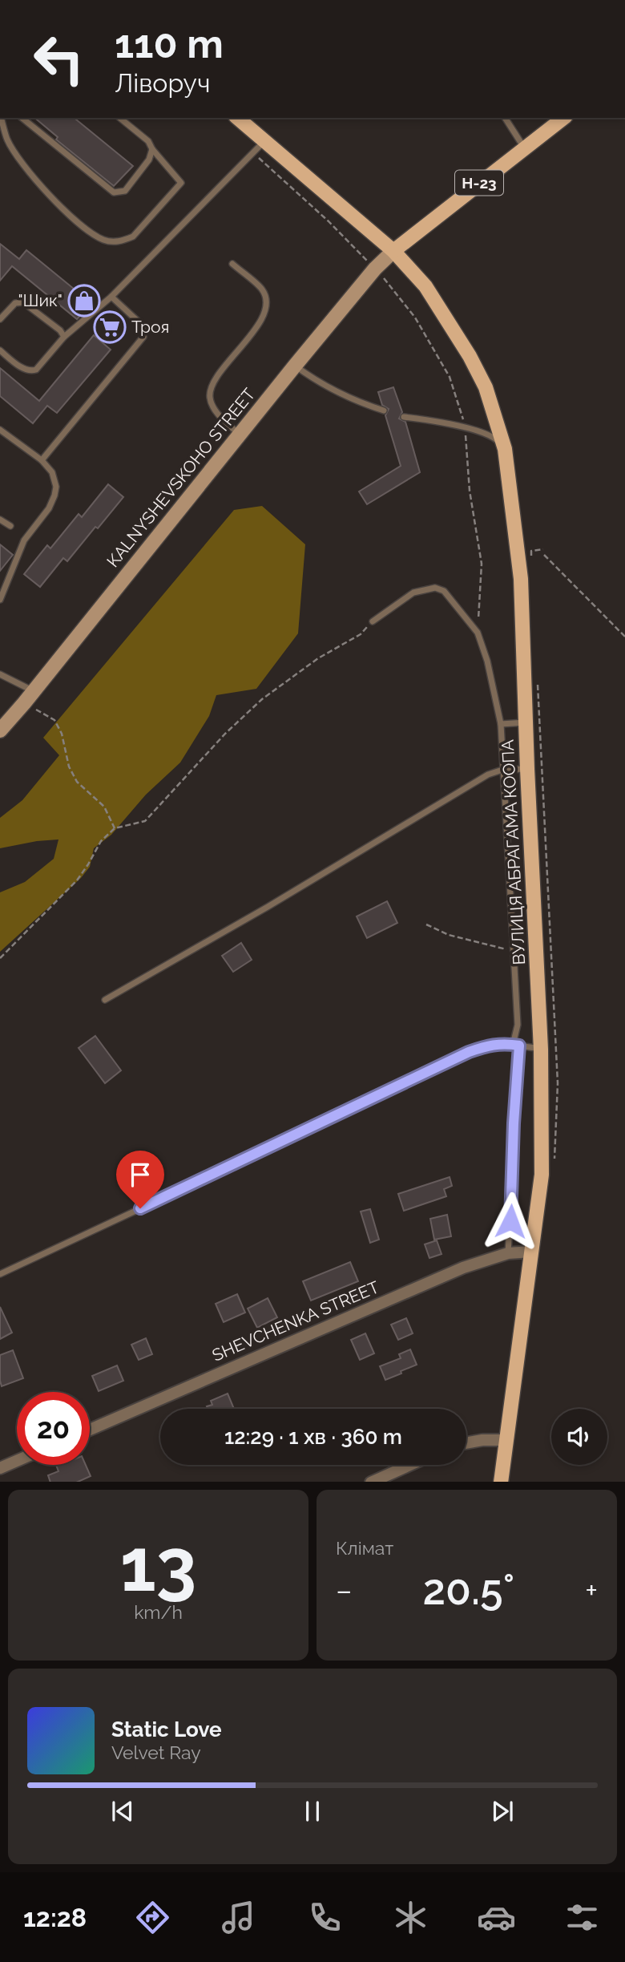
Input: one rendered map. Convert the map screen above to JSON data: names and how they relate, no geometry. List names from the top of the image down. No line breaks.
{"streets":{"main road":["Н-23","ВУЛИЦЯ АБРАГАМА КООПА"],"street":["KALNYSHEVSKOHO STREET","SHEVCHENKA STREET"]},"crossings":[["Н-23","KALNYSHEVSKOHO STREET"],["Н-23","ВУЛИЦЯ АБРАГАМА КООПА"],["KALNYSHEVSKOHO STREET","ВУЛИЦЯ АБРАГАМА КООПА"],["ВУЛИЦЯ АБРАГАМА КООПА","SHEVCHENKA STREET"]],"places":{"shop":["\"Шик\""],"supermarket":["Троя"]},"page":{"turn":["110 m","Ліворуч"],"limit":"20","trip":"12:29 · 1 хв · 360 m","tile":[["13","km/h"],"Клімат"],"heat":["−","20.5°","+"],"song":["Static Love","Velvet Ray"],"tabs":"12:28"}}
